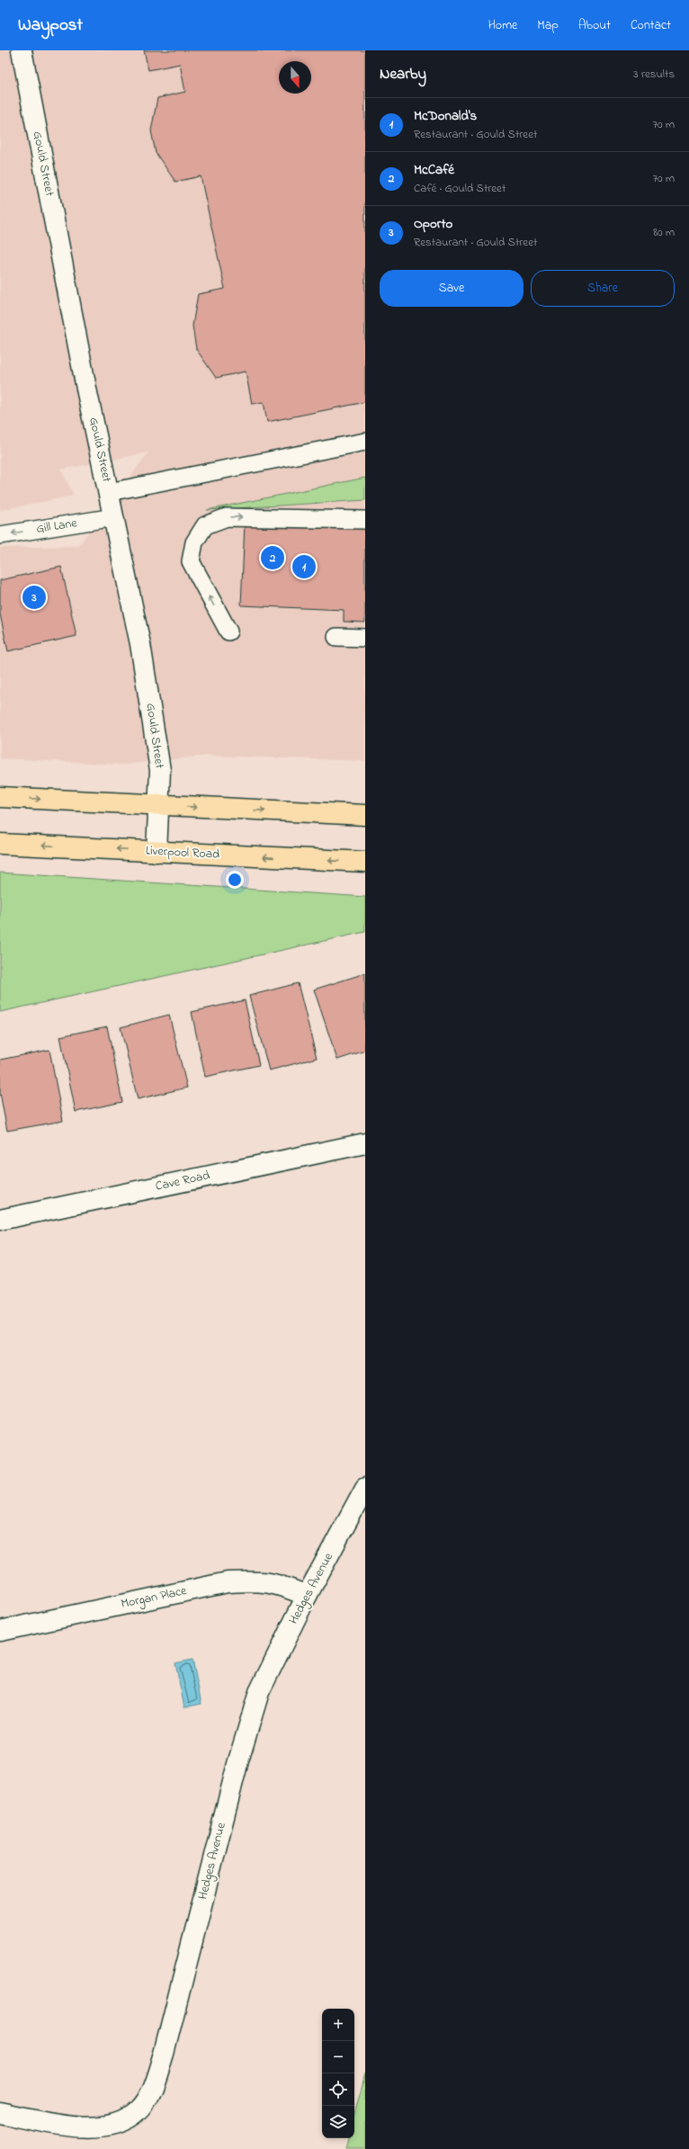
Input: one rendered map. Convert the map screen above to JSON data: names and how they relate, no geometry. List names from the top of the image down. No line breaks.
{"streets":{"highway":["Liverpool Road"],"street":["Gould Street","Cave Road","Hedges Avenue","Morgan Place"],"lane":["Gill Lane"]},"crossings":[["Gould Street","Gill Lane"],["Gould Street","Liverpool Road"],["Hedges Avenue","Morgan Place"]],"one_way":["Gill Lane"],"north":"bottom","page":{"header":"Waypost","nav":["Home","Map","About","Contact"],"heading":["Nearby","3 results"],"list":[{"mark":"1","name":"McDonald's","note":"Restaurant · Gould Street","value":"70 m"},{"mark":"2","name":"McCafé","note":"Café · Gould Street","value":"70 m"},{"mark":"3","name":"Oporto","note":"Restaurant · Gould Street","value":"80 m"}],"buttons":["Save","Share"],"pins":["2","1","3"],"map_buttons":["+","−"]}}
